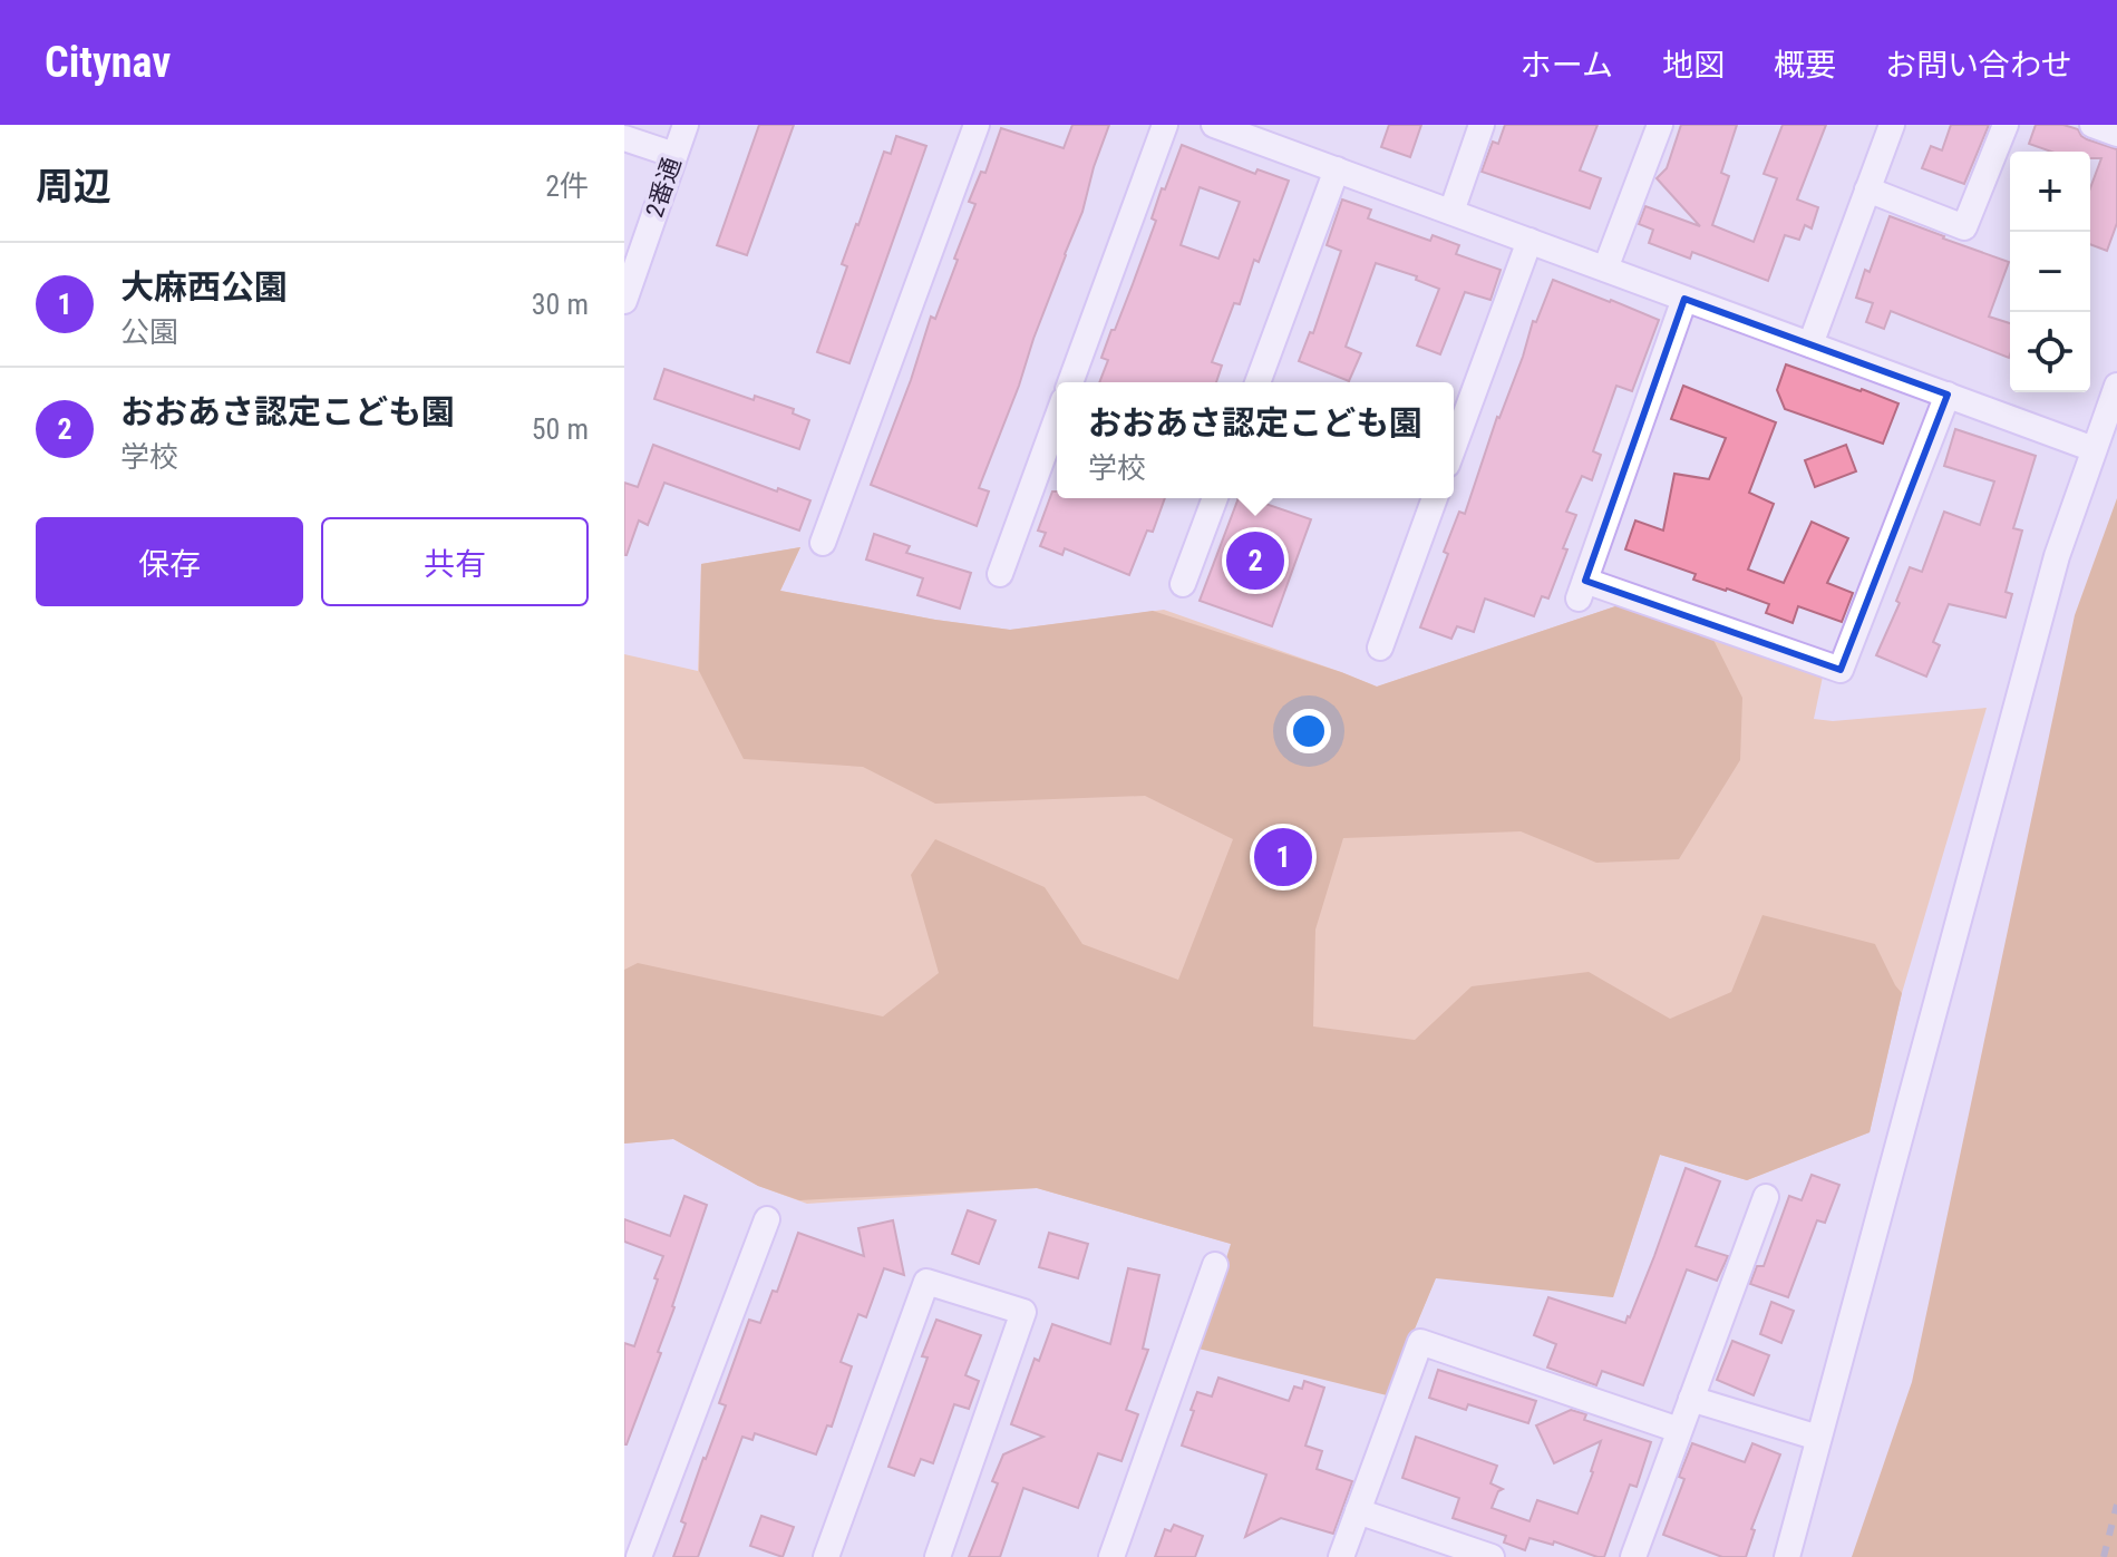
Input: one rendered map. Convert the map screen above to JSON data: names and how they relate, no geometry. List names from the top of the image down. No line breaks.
{"streets":{"street":["2番通"]},"page":{"header":"Citynav","nav":["ホーム","地図","概要","お問い合わせ"],"heading":["周辺","2件"],"map_buttons":["+","−"],"list":[{"mark":"1","name":"大麻西公園","note":"公園","value":"30 m"},{"mark":"2","name":"おおあさ認定こども園","note":"学校","value":"50 m"}],"popup":["おおあさ認定こども園","学校"],"buttons":["保存","共有"],"pins":["2","1"]}}
